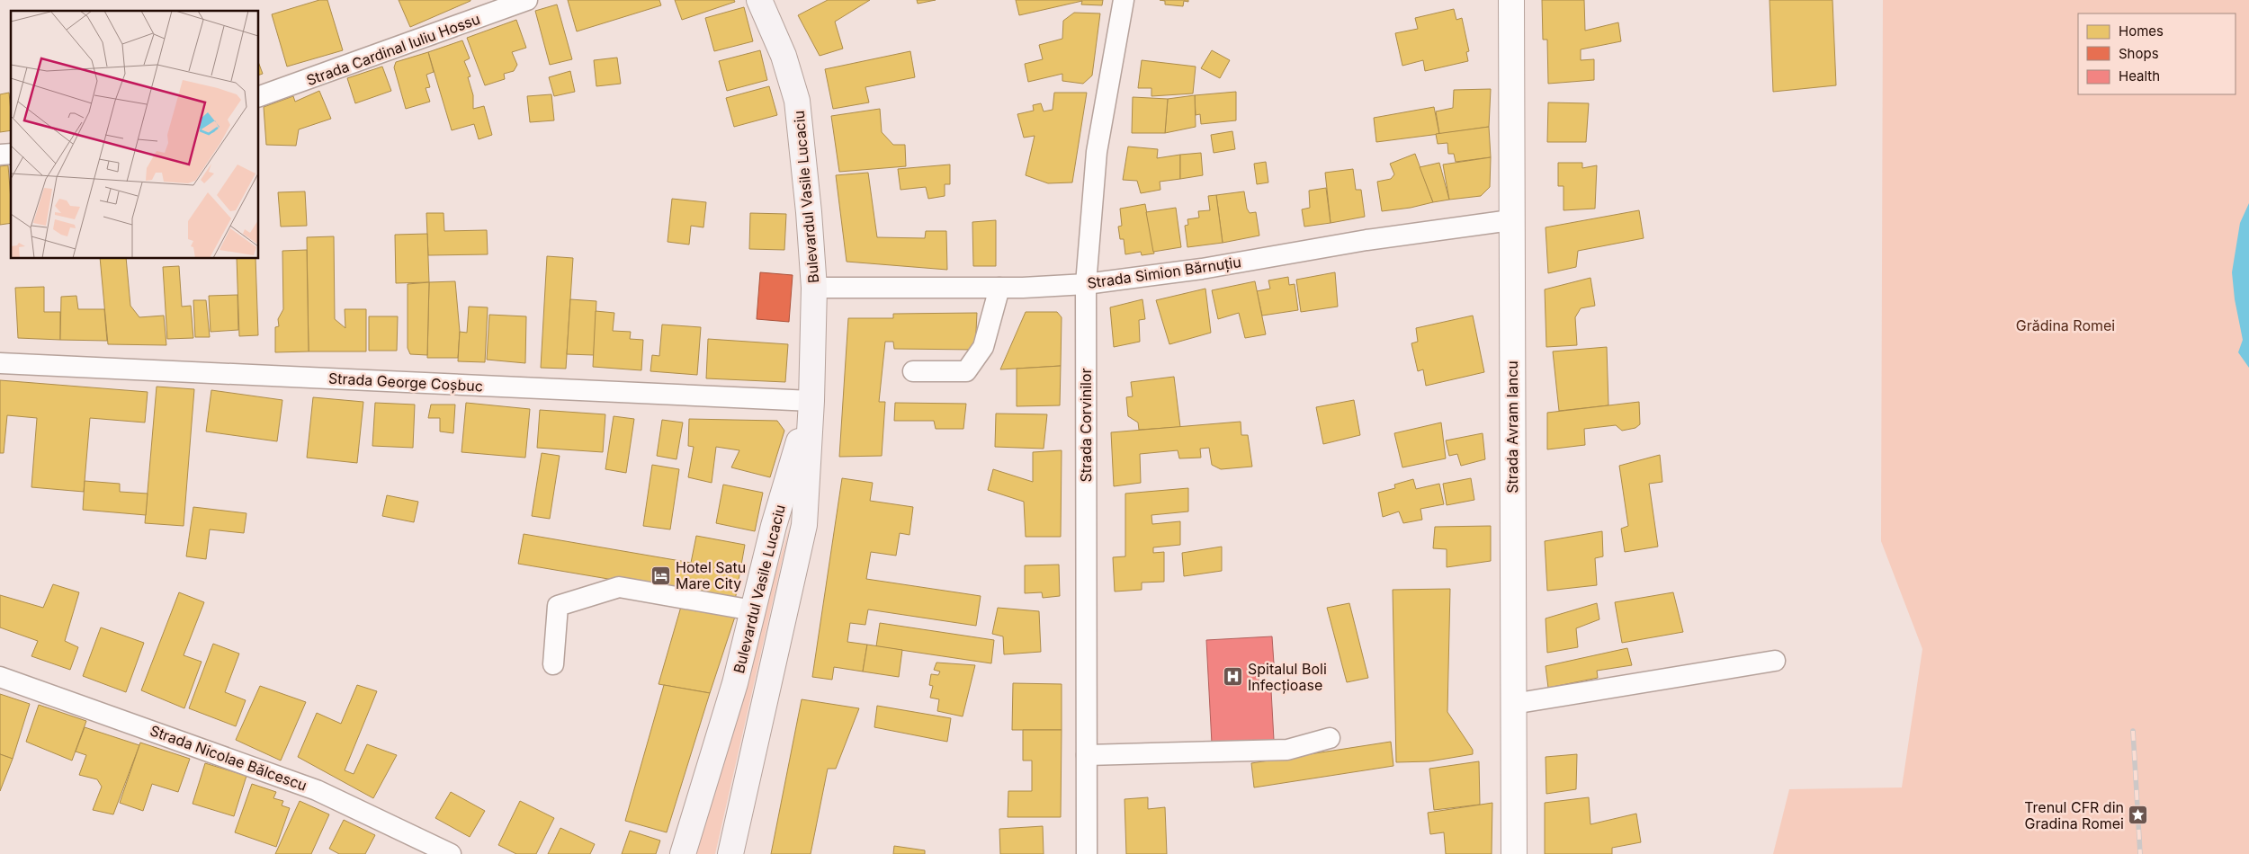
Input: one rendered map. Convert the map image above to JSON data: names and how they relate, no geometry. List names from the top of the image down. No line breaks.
{"streets":{"main road":["Bulevardul Vasile Lucaciu"],"street":["Strada Cardinal Iuliu Hossu","Strada Simion Bărnuțiu","Strada George Coșbuc","Strada Corvinilor","Strada Avram Iancu","Strada Nicolae Bălcescu"]},"crossings":[["Bulevardul Vasile Lucaciu","Strada Simion Bărnuțiu"],["Bulevardul Vasile Lucaciu","Strada George Coșbuc"],["Strada Simion Bărnuțiu","Strada Corvinilor"],["Strada Simion Bărnuțiu","Strada Avram Iancu"]],"parks":["Grădina Romei"],"places":{"hotel":["Hotel Satu Mare City"],"hospital":["Spitalul Boli Infecțioase"],"place":["Trenul CFR din Gradina Romei"]},"legend":["Homes","Shops","Health"]}
